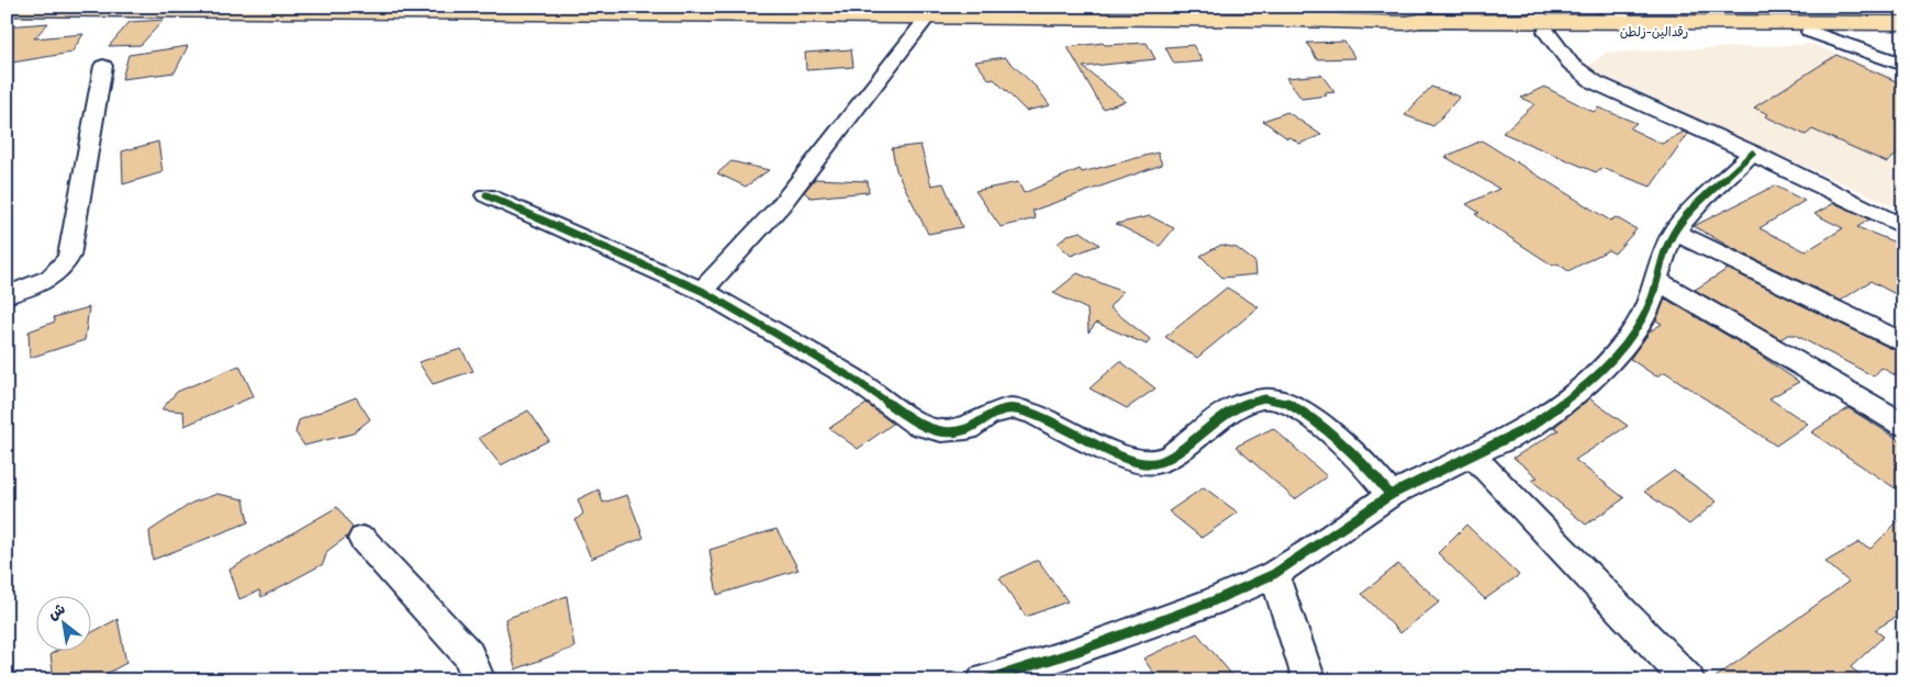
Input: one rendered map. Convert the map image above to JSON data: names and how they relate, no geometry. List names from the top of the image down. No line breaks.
{"streets":{"main road":["رقدالين-زلطن"]},"north":"top left"}
